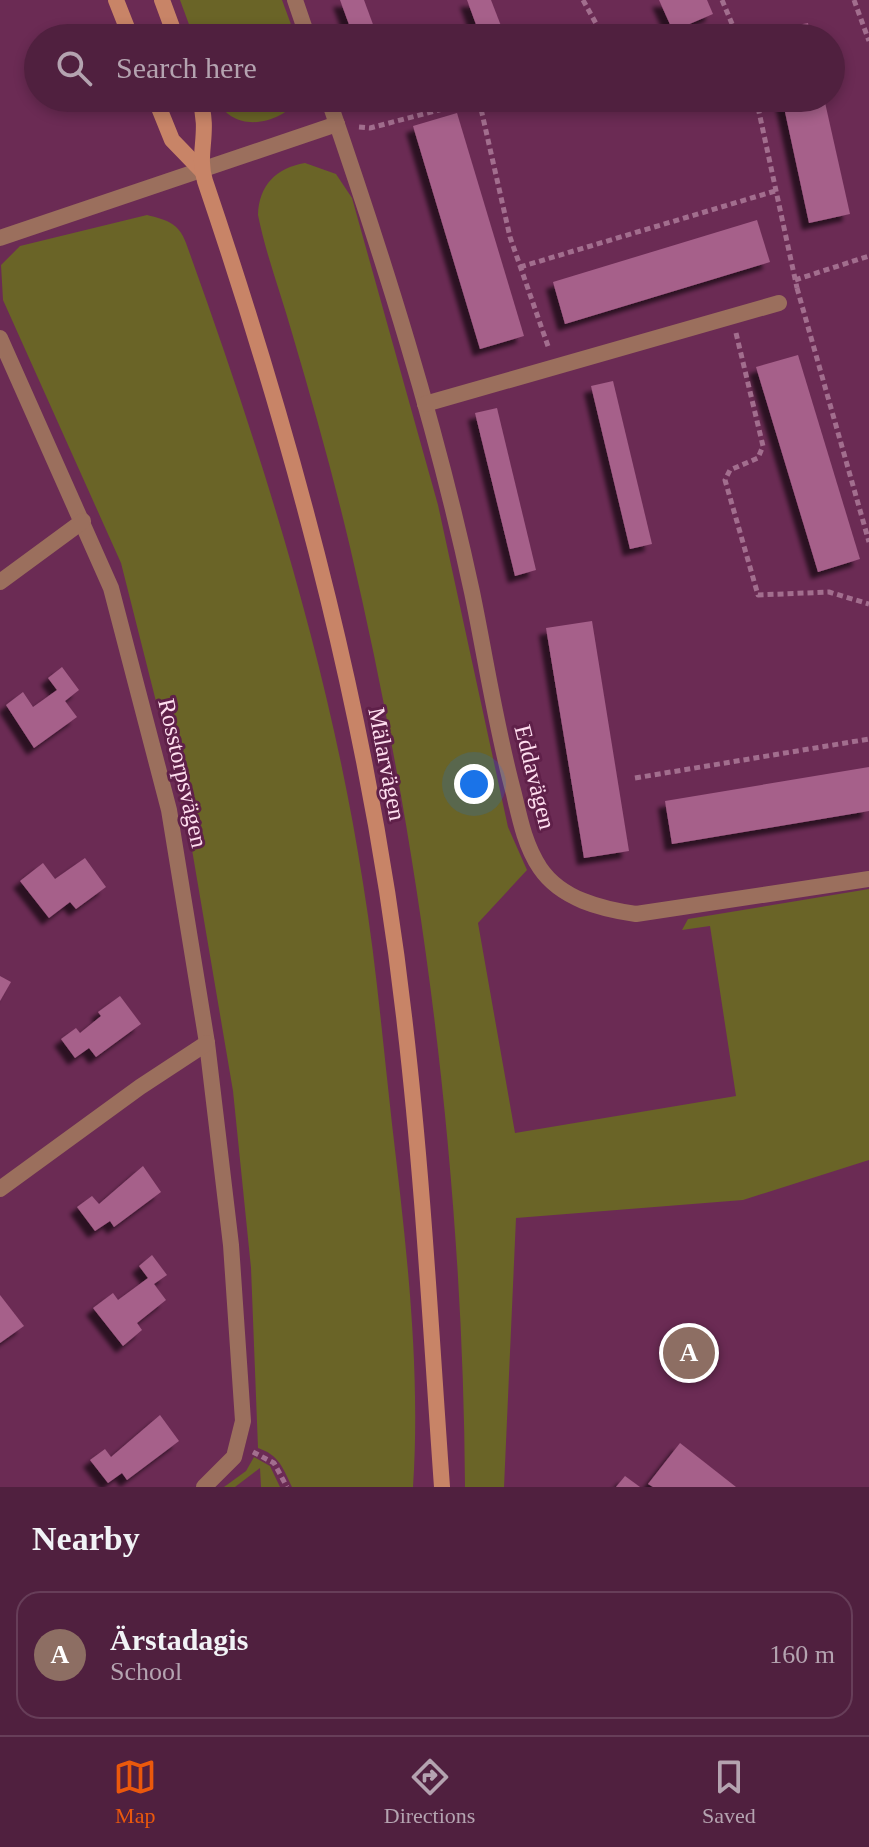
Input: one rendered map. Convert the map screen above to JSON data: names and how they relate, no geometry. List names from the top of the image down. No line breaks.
{"streets":{"main road":["Mälarvägen"],"street":["Rosstorpsvägen","Eddavägen"]},"page":{"search":"Search here","pins":"A","heading":"Nearby","list":[{"mark":"A","name":"Ärstadagis","note":"School","value":"160 m"}],"nav":["Map","Directions","Saved"]}}
